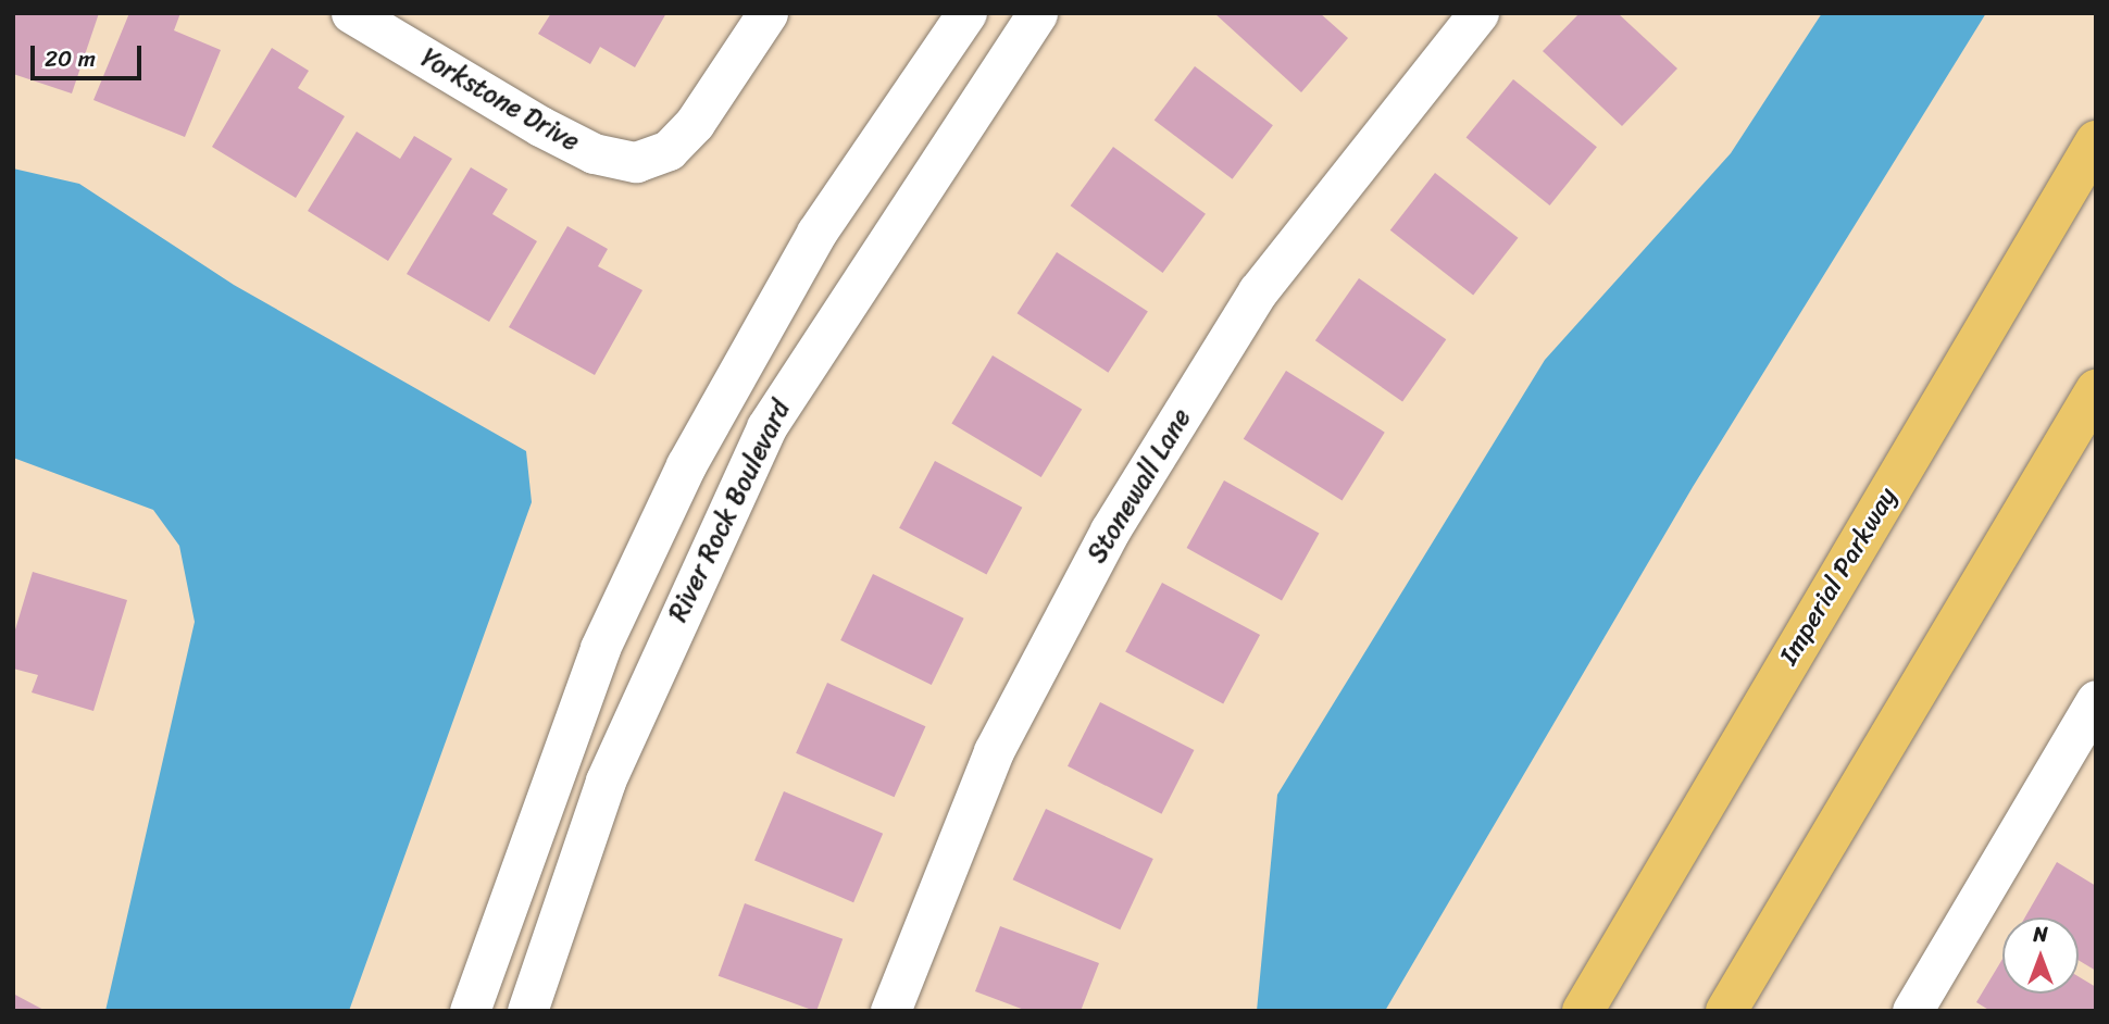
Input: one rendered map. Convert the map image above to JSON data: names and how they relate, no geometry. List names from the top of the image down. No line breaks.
{"streets":{"main road":["Imperial Parkway"],"street":["Yorkstone Drive","Stonewall Lane","River Rock Boulevard"]},"scale_bar":"20 m","north":"top"}
